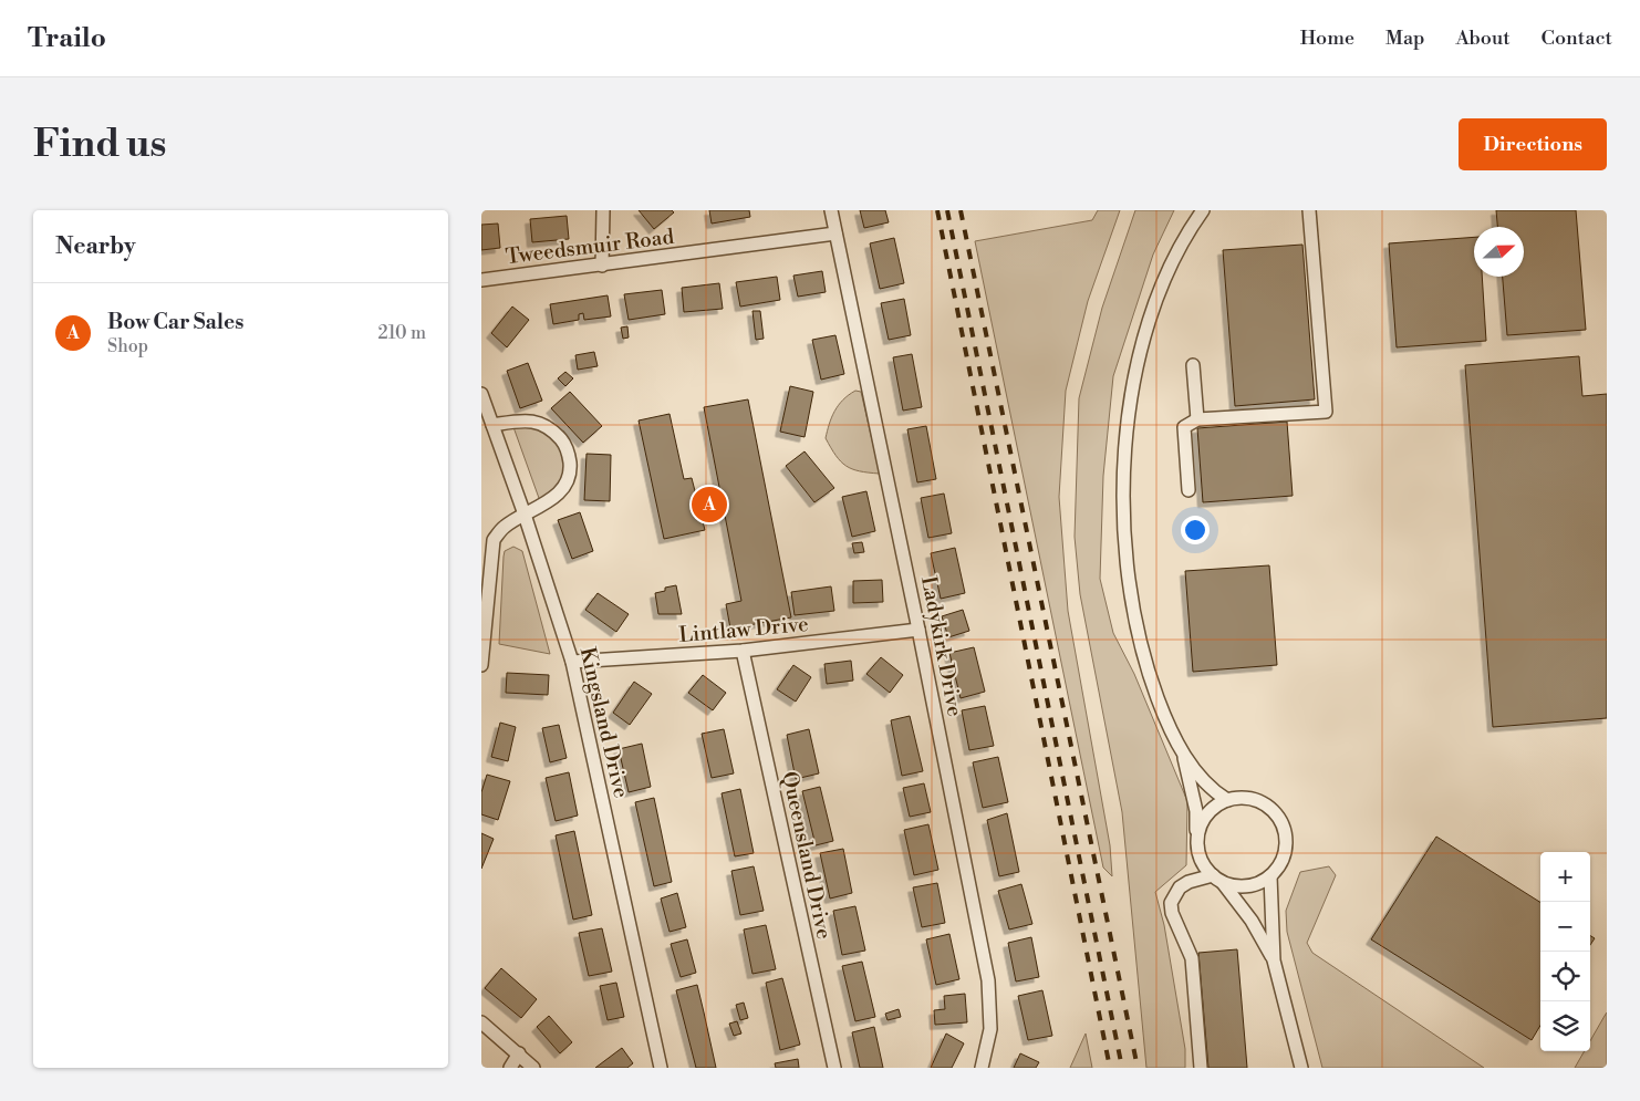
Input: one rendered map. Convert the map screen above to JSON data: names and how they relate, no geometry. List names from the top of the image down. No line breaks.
{"streets":{"street":["Tweedsmuir Road","Lintlaw Drive","Ladykirk Drive","Kingsland Drive","Queensland Drive"]},"crossings":[["Tweedsmuir Road","Ladykirk Drive"],["Lintlaw Drive","Ladykirk Drive"],["Lintlaw Drive","Kingsland Drive"],["Lintlaw Drive","Queensland Drive"]],"north":"right","page":{"header":"Trailo","nav":["Home","Map","About","Contact"],"buttons":"Directions","title":"Find us","heading":"Nearby","list":[{"mark":"A","name":"Bow Car Sales","note":"Shop","value":"210 m"}],"pins":"A","map_buttons":["+","−"]}}
